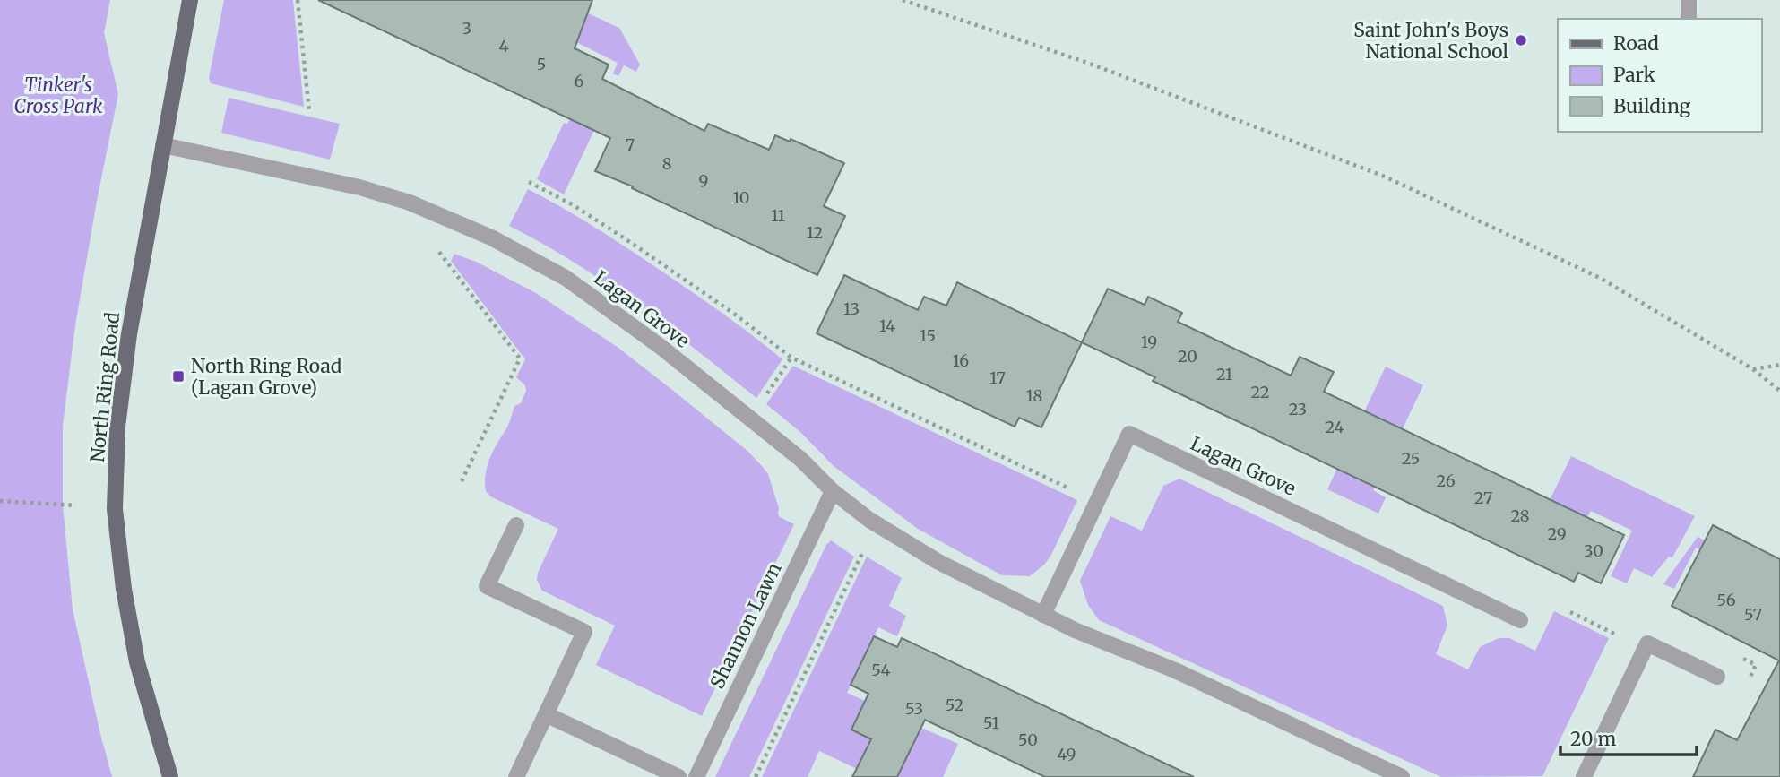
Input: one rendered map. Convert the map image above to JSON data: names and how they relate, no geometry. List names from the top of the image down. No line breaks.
{"streets":{"main road":["North Ring Road"],"street":["Lagan Grove","Shannon Lawn"]},"crossings":[["Lagan Grove","North Ring Road"],["Lagan Grove","Shannon Lawn"]],"parks":["Tinker's Cross Park"],"places":{"other":["Saint John's Boys National School"],"transit":["North Ring Road (Lagan Grove)"]},"house_numbers":["3","4","5","6","7","8","9","10","11","12","13","14","15","19","20","16","21","17","22","18","23","24","25","26","27","28","29","30","56","57","54","52","53","51","50","49"],"legend":["Road","Park","Building"],"scale_bar":"20 m"}
